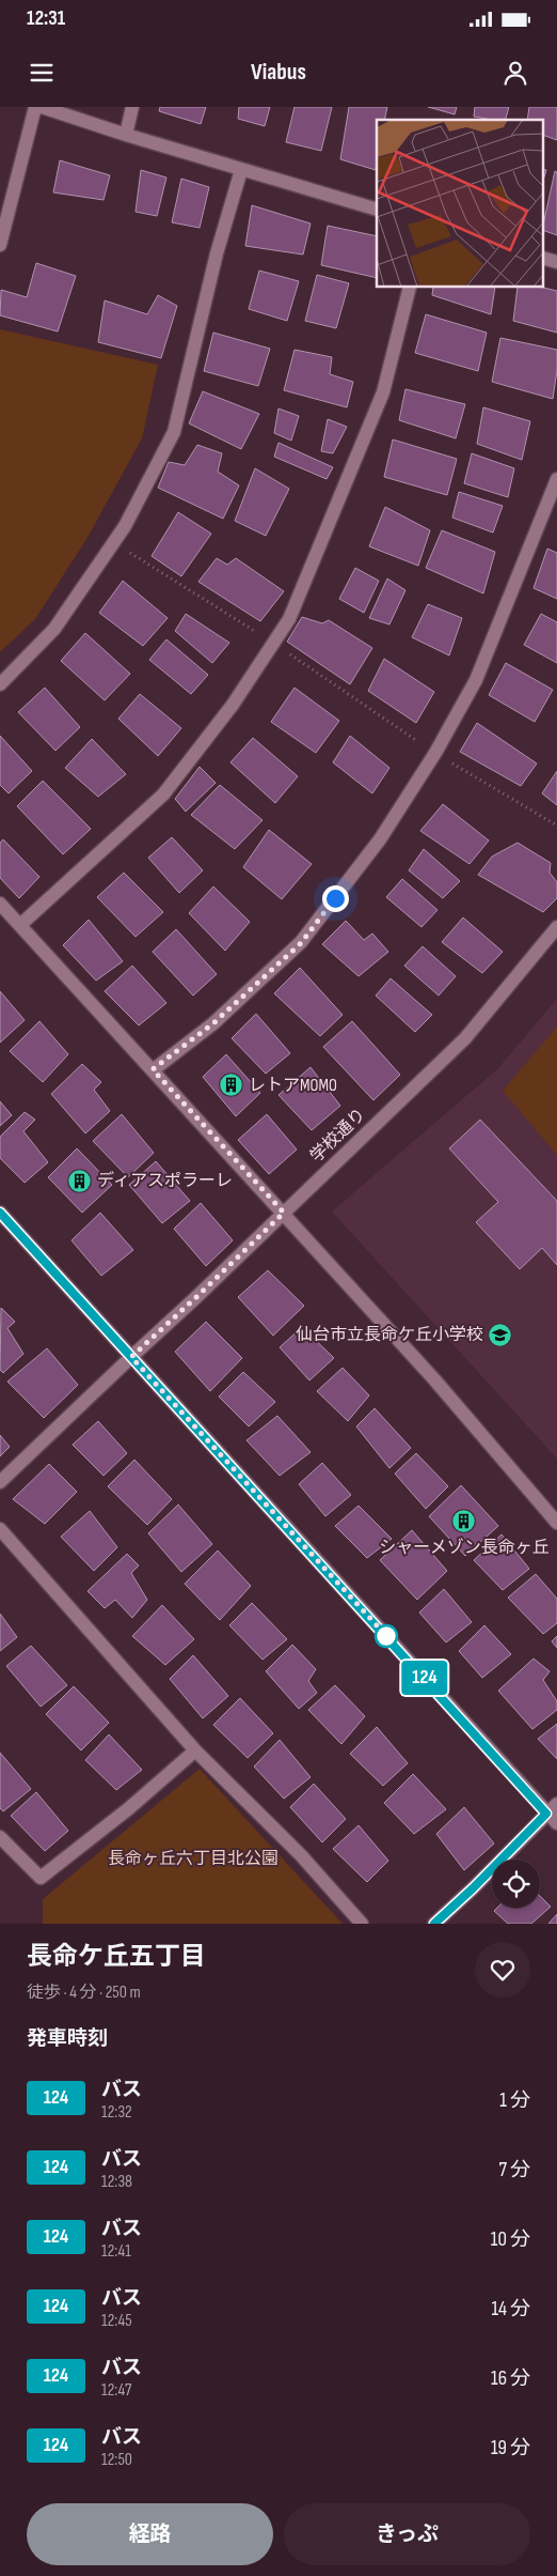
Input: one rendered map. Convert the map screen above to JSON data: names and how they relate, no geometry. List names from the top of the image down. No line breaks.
{"streets":{"street":["学校通り"]},"parks":["長命ヶ丘六丁目北公園"],"places":{"building":["レトアMOMO","ディアスポラーレ","シャーメゾン長命ヶ丘"],"school or university":["仙台市立長命ケ丘小学校"]},"lines":["bus line 124"],"page":{"status":"12:31","header":"Viabus","on_map":"124","heading":[["長命ケ丘五丁目","徒歩 · 4 分 · 250 m"],"発車時刻"],"list":[{"mark":"124","name":"バス","note":"12:32","value":"1 分"},{"mark":"124","name":"バス","note":"12:38","value":"7 分"},{"mark":"124","name":"バス","note":"12:41","value":"10 分"},{"mark":"124","name":"バス","note":"12:45","value":"14 分"},{"mark":"124","name":"バス","note":"12:47","value":"16 分"},{"mark":"124","name":"バス","note":"12:50","value":"19 分"}],"buttons":["経路","きっぷ"]}}
